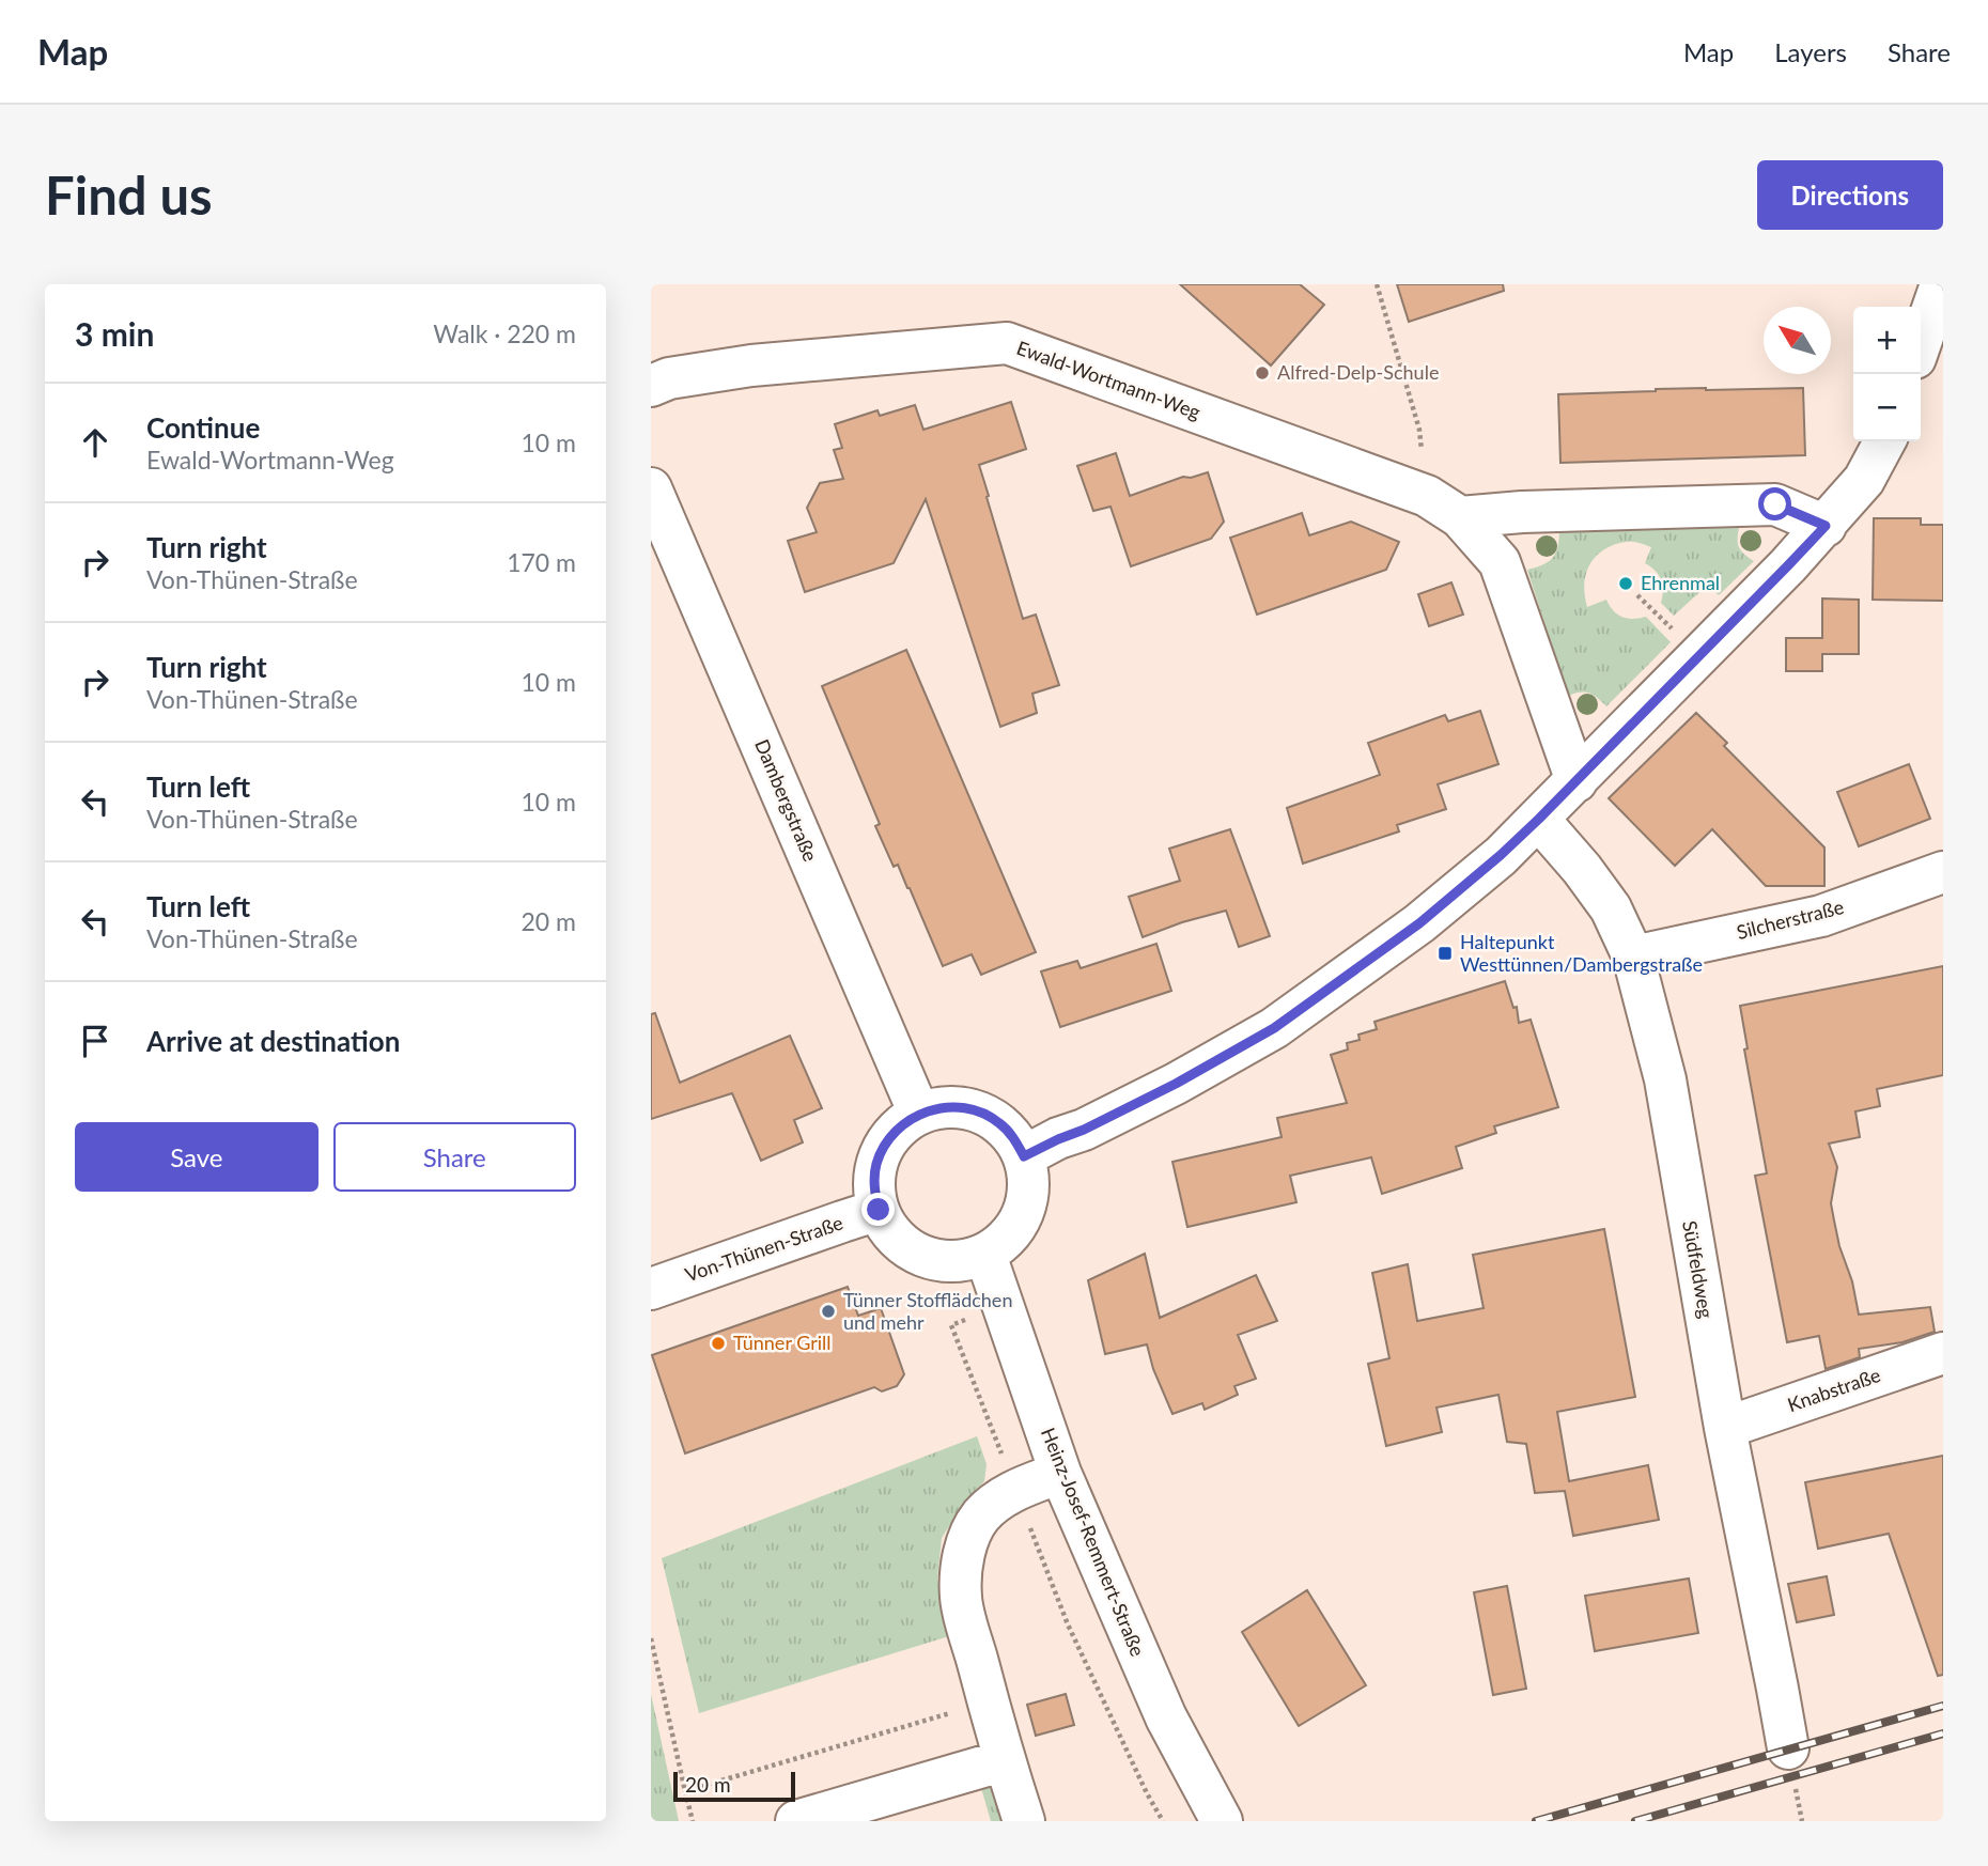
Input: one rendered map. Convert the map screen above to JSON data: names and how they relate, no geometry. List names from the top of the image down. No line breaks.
{"streets":{"street":["Ewald-Wortmann-Weg","Dambergstraße","Silcherstraße","Von-Thünen-Straße","Südfeldweg","Knabstraße","Heinz-Josef-Remmert-Straße"]},"crossings":[["Dambergstraße","Von-Thünen-Straße"],["Dambergstraße","Heinz-Josef-Remmert-Straße"],["Silcherstraße","Südfeldweg"],["Von-Thünen-Straße","Heinz-Josef-Remmert-Straße"],["Südfeldweg","Knabstraße"]],"places":{"other":["Alfred-Delp-Schule","Ehrenmal","Tünner Stofflädchen und mehr","Tünner Grill"],"transit":["Haltepunkt Westtünnen/Dambergstraße"]},"scale_bar":"20 m","north":"top left","page":{"header":"Map","nav":["Map","Layers","Share"],"buttons":["Directions",["Save","Share"]],"title":"Find us","heading":["3 min","Walk · 220 m"],"map_buttons":["+","−"],"list":[["Continue","Ewald-Wortmann-Weg","10 m"],["Turn right","Von-Thünen-Straße","170 m"],["Turn right","Von-Thünen-Straße","10 m"],["Turn left","Von-Thünen-Straße","10 m"],["Turn left","Von-Thünen-Straße","20 m"],"Arrive at destination"],"scale":"20 m"}}
